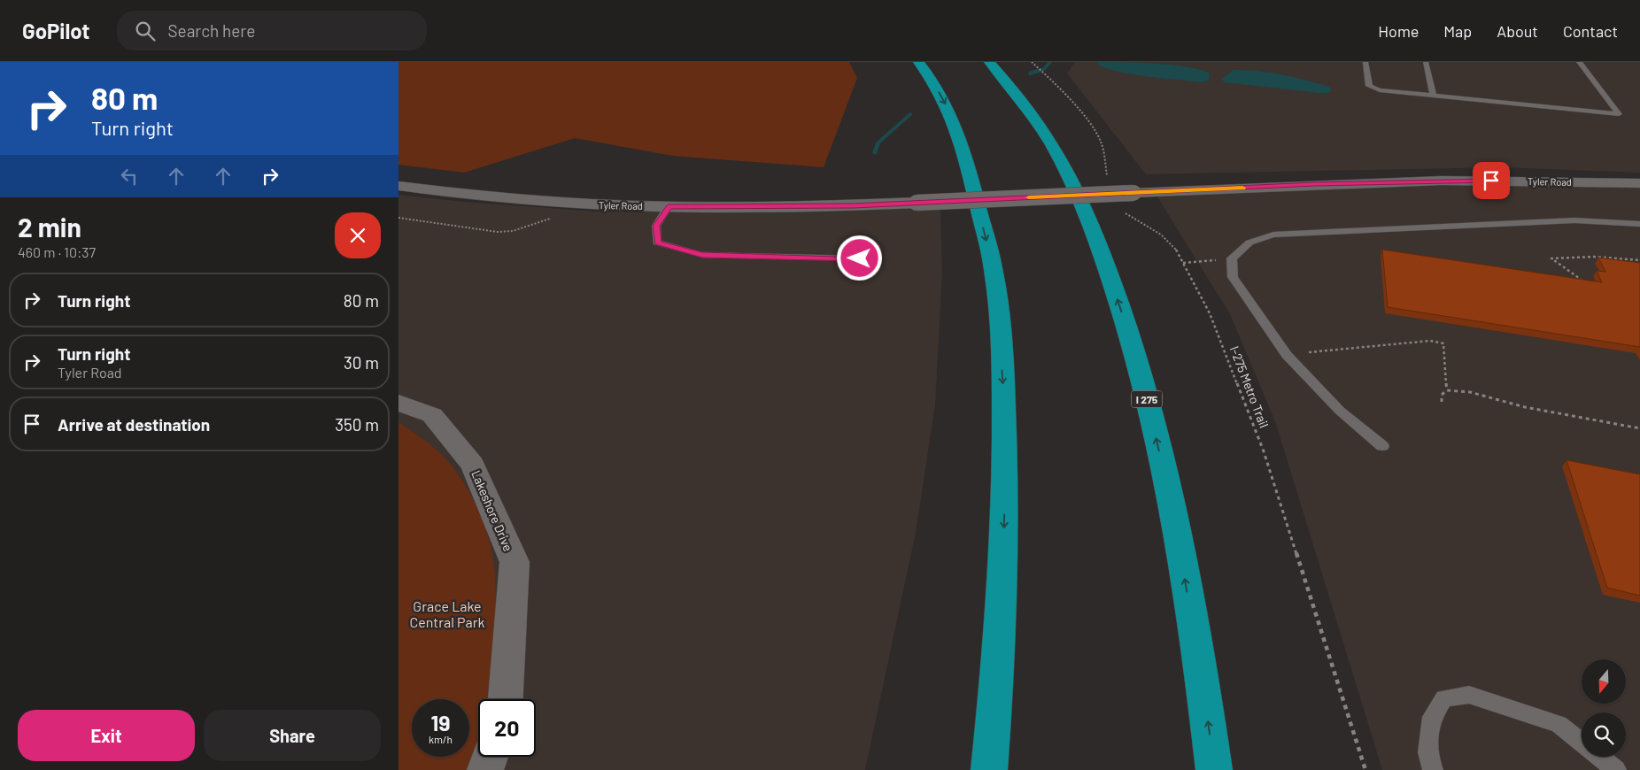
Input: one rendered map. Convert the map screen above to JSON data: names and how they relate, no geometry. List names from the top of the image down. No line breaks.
{"streets":{"highway":["I 275"],"street":["Tyler Road","Lakeshore Drive"],"path":["I-275 Metro Trail"]},"parks":["Grace Lake Central Park"],"north":"bottom","page":{"header":"GoPilot","search":"Search here","nav":["Home","Map","About","Contact"],"turn":["80 m","Turn right"],"heading":["2 min","460 m · 10:37"],"list":[{"name":"Turn right","value":"80 m"},{"name":"Turn right","note":"Tyler Road","value":"30 m"},{"name":"Arrive at destination","value":"350 m"}],"speed":"19 km/h","limit":"20","buttons":["Exit","Share"]}}
